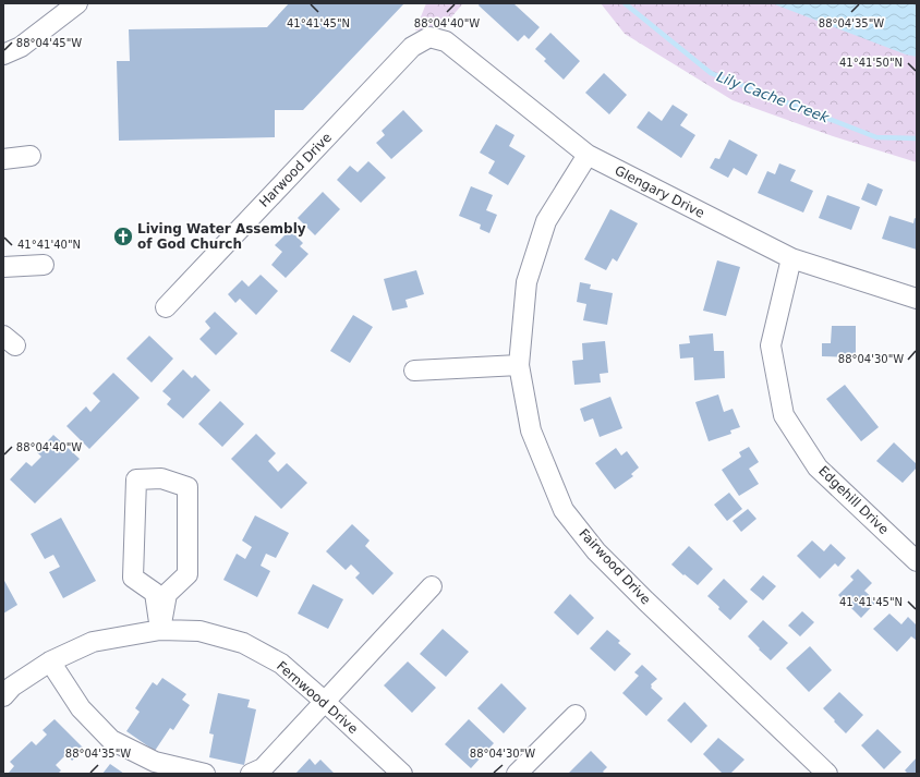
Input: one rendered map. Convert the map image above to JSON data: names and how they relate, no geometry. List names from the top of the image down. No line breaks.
{"streets":{"street":["Harwood Drive","Glengary Drive","Edgehill Drive","Fairwood Drive","Fernwood Drive"]},"crossings":[["Harwood Drive","Glengary Drive"],["Glengary Drive","Edgehill Drive"],["Glengary Drive","Fairwood Drive"]],"water":["Lily Cache Creek"],"places":{"church":["Living Water Assembly of God Church"]},"coordinates":["41°41'45\"N","88°04'40\"W","88°04'35\"W","88°04'45\"W","41°41'50\"N","41°41'40\"N","88°04'30\"W"]}
